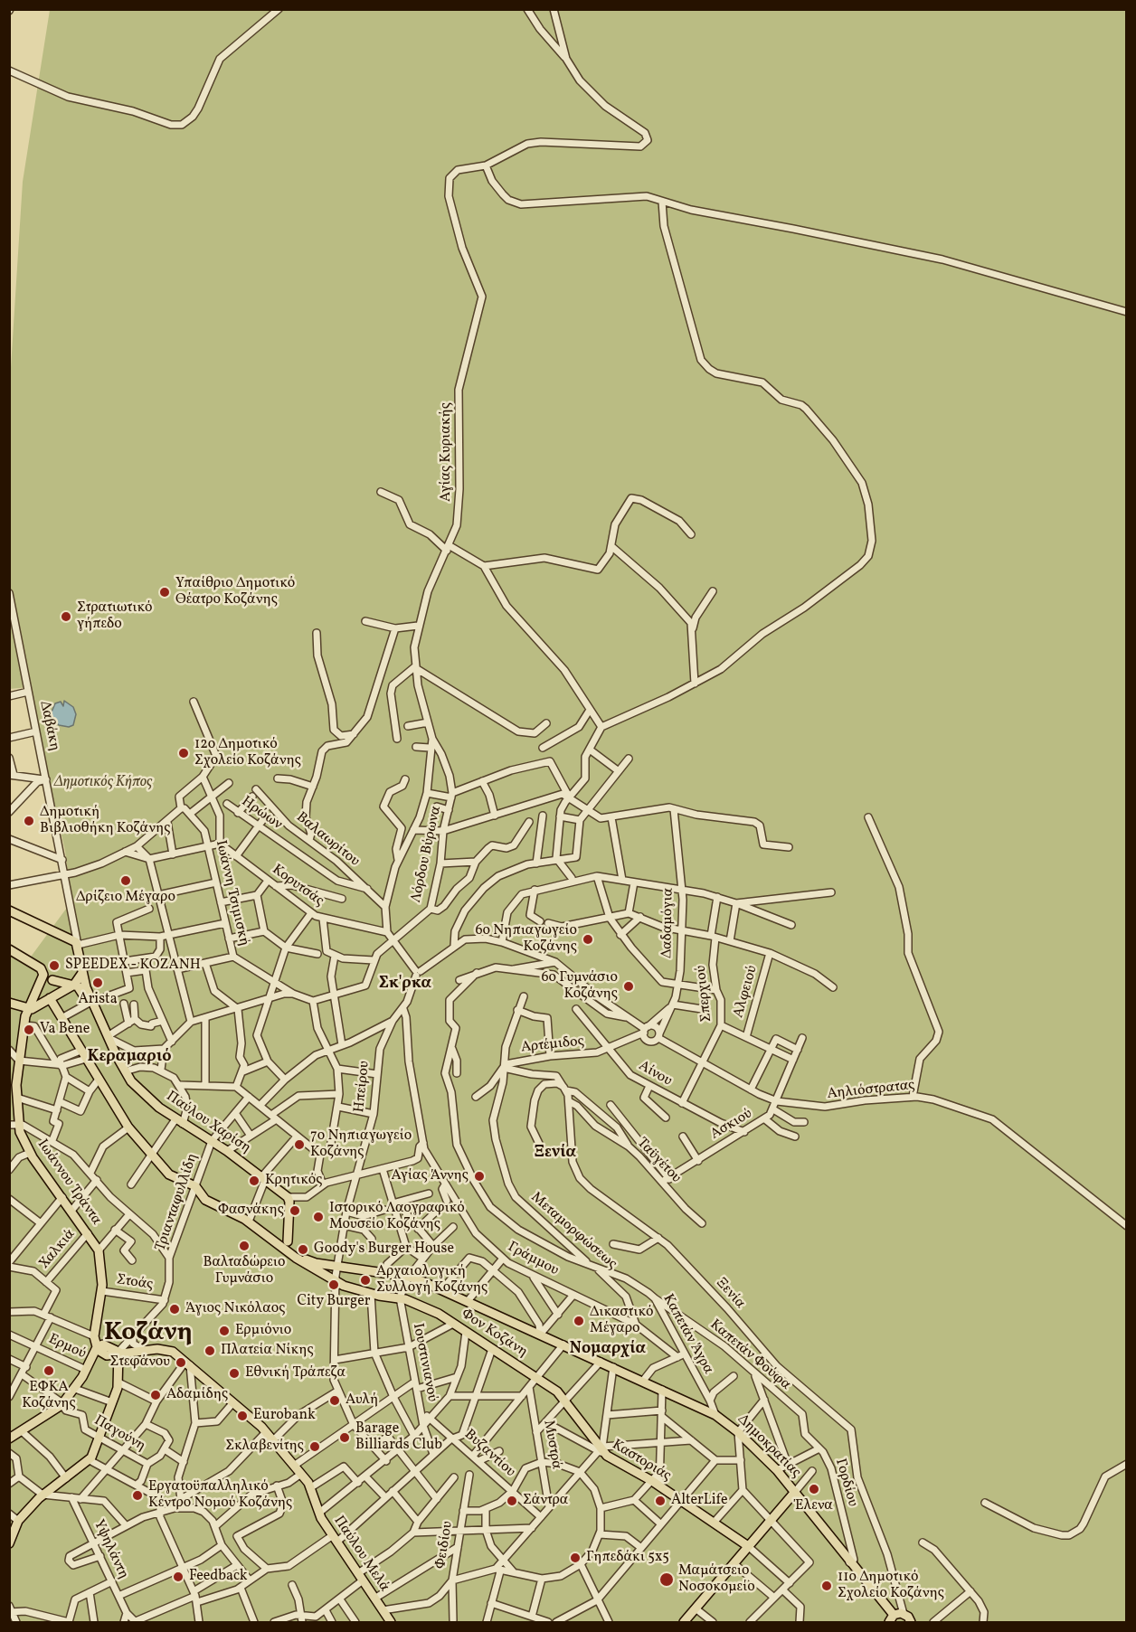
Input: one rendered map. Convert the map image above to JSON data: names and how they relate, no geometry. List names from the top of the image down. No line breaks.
{"streets":{"main road":["Παύλου Χαρίση","Ιωάννου Τράντα","Φον Κοζάνη","Δημοκρατίας","Καστοριάς","Παύλου Μελά"],"street":["Αγίας Κυριακής","Δαβάκη","Ηρώων","Βαλαωρίτου","Λόρδου Βύρωνα","Κορυτσάς","Ιωάννη Τσιμισκή","Δαδαμόγια","Αλφειού","Σπερχιού","Αρτέμιδος","Αίνου","Ηπείρου","Αηλιόστρατας","Ασκιού","Ταϋγέτου","Τριανταφυλλίδη","Μεταμορφώσεως","Χαλκιά","Γράμμου","Στοάς","Ξενία","Καπετάν Άγρα","Ερμού","Καπετάν Φούφα","Ιουστινιανού","Παγούνη","Μυστρά","Βυζαντίου","Γορδίου","Φειδίου","Υψηλάντη"]},"crossings":[["Αγίας Κυριακής","Βαλαωρίτου"],["Αγίας Κυριακής","Λόρδου Βύρωνα"],["Αγίας Κυριακής","Κορυτσάς"],["Ηρώων","Βαλαωρίτου"],["Δαδαμόγια","Αρτέμιδος"],["Δαδαμόγια","Αηλιόστρατας"],["Σπερχιού","Αίνου"],["Σπερχιού","Αηλιόστρατας"],["Αρτέμιδος","Αίνου"],["Αρτέμιδος","Αηλιόστρατας"],["Αρτέμιδος","Μεταμορφώσεως"],["Αίνου","Ασκιού"],["Ηπείρου","Αηλιόστρατας"],["Ηπείρου","Γράμμου"],["Ηπείρου","Φον Κοζάνη"],["Ηπείρου","Δημοκρατίας"],["Αηλιόστρατας","Ασκιού"],["Παύλου Χαρίση","Τριανταφυλλίδη"],["Ασκιού","Ταϋγέτου"],["Ταϋγέτου","Ξενία"],["Ιωάννου Τράντα","Χαλκιά"],["Ιωάννου Τράντα","Στοάς"],["Τριανταφυλλίδη","Στοάς"],["Μεταμορφώσεως","Γράμμου"],["Μεταμορφώσεως","Καπετάν Άγρα"],["Γράμμου","Καπετάν Άγρα"],["Φον Κοζάνη","Ιουστινιανού"],["Φον Κοζάνη","Δημοκρατίας"],["Φον Κοζάνη","Καστοριάς"],["Καπετάν Άγρα","Καπετάν Φούφα"],["Καπετάν Άγρα","Δημοκρατίας"],["Καπετάν Φούφα","Γορδίου"],["Ιουστινιανού","Βυζαντίου"],["Δημοκρατίας","Γορδίου"]],"districts":["Σκ'ρκα","Κεραμαριό","Ξενία","Κοζάνη","Νομαρχία"],"parks":["Δημοτικός Κήπος"],"places":["Υπαίθριο Δημοτικό Θέατρο Κοζάνης","Στρατιωτικό γήπεδο","12ο Δημοτικό Σχολείο Κοζάνης","Δημοτική Βιβλιοθήκη Κοζάνης","Δρίζειο Μέγαρο","6ο Νηπιαγωγείο Κοζάνης","SPEEDEX - ΚΟΖΑΝΗ","Arista","6ο Γυμνάσιο Κοζάνης","Va Bene","7ο Νηπιαγωγείο Κοζάνης","Αγίας Άννης","Κρητικός","Φασνάκης","Ιστορικό Λαογραφικό Μουσείο Κοζάνης","Βαλταδώρειο Γυμνάσιο","Goody's Burger House","Αρχαιολογική Συλλογή Κοζάνης","City Burger","Άγιος Νικόλαος","Δικαστικό Μέγαρο","Ερμιόνιο","Πλατεία Νίκης","Στεφάνου","ΕΦΚΑ Κοζάνης","Εθνική Τράπεζα","Αδαμίδης","Αυλή","Eurobank","Barage Billiards Club","Σκλαβενίτης","Έλενα","Εργατοϋπαλληλικό Κέντρο Νομού Κοζάνης","Σάντρα","AlterLife","Γηπεδάκι 5x5","Feedback","Μαμάτσειο Νοσοκομείο","11ο Δημοτικό Σχολείο Κοζάνης"]}
